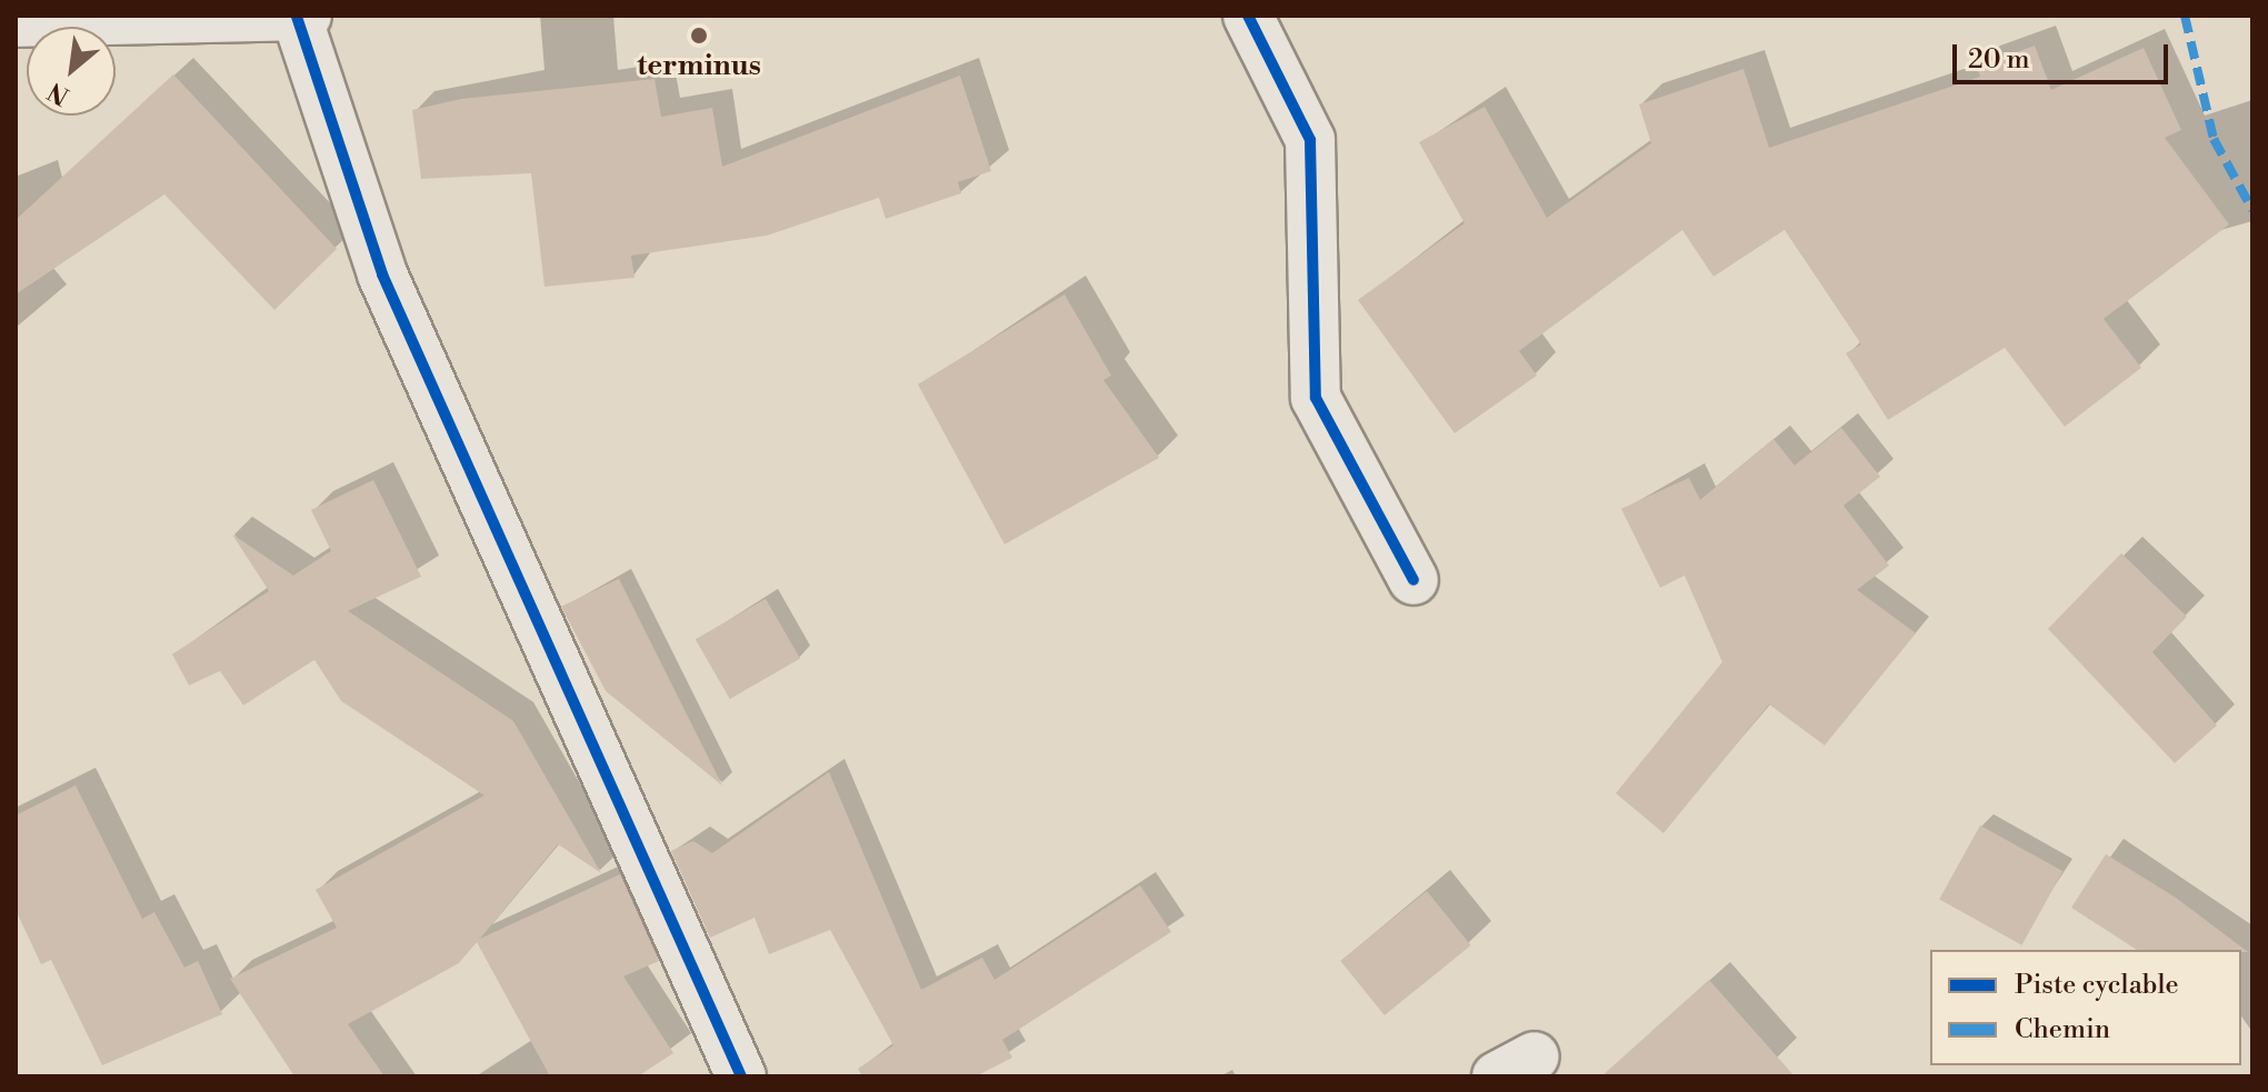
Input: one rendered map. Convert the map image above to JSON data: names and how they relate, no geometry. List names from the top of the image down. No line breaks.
{"places":["terminus"],"legend":["Piste cyclable","Chemin"],"scale_bar":"20 m","north":"bottom left"}
